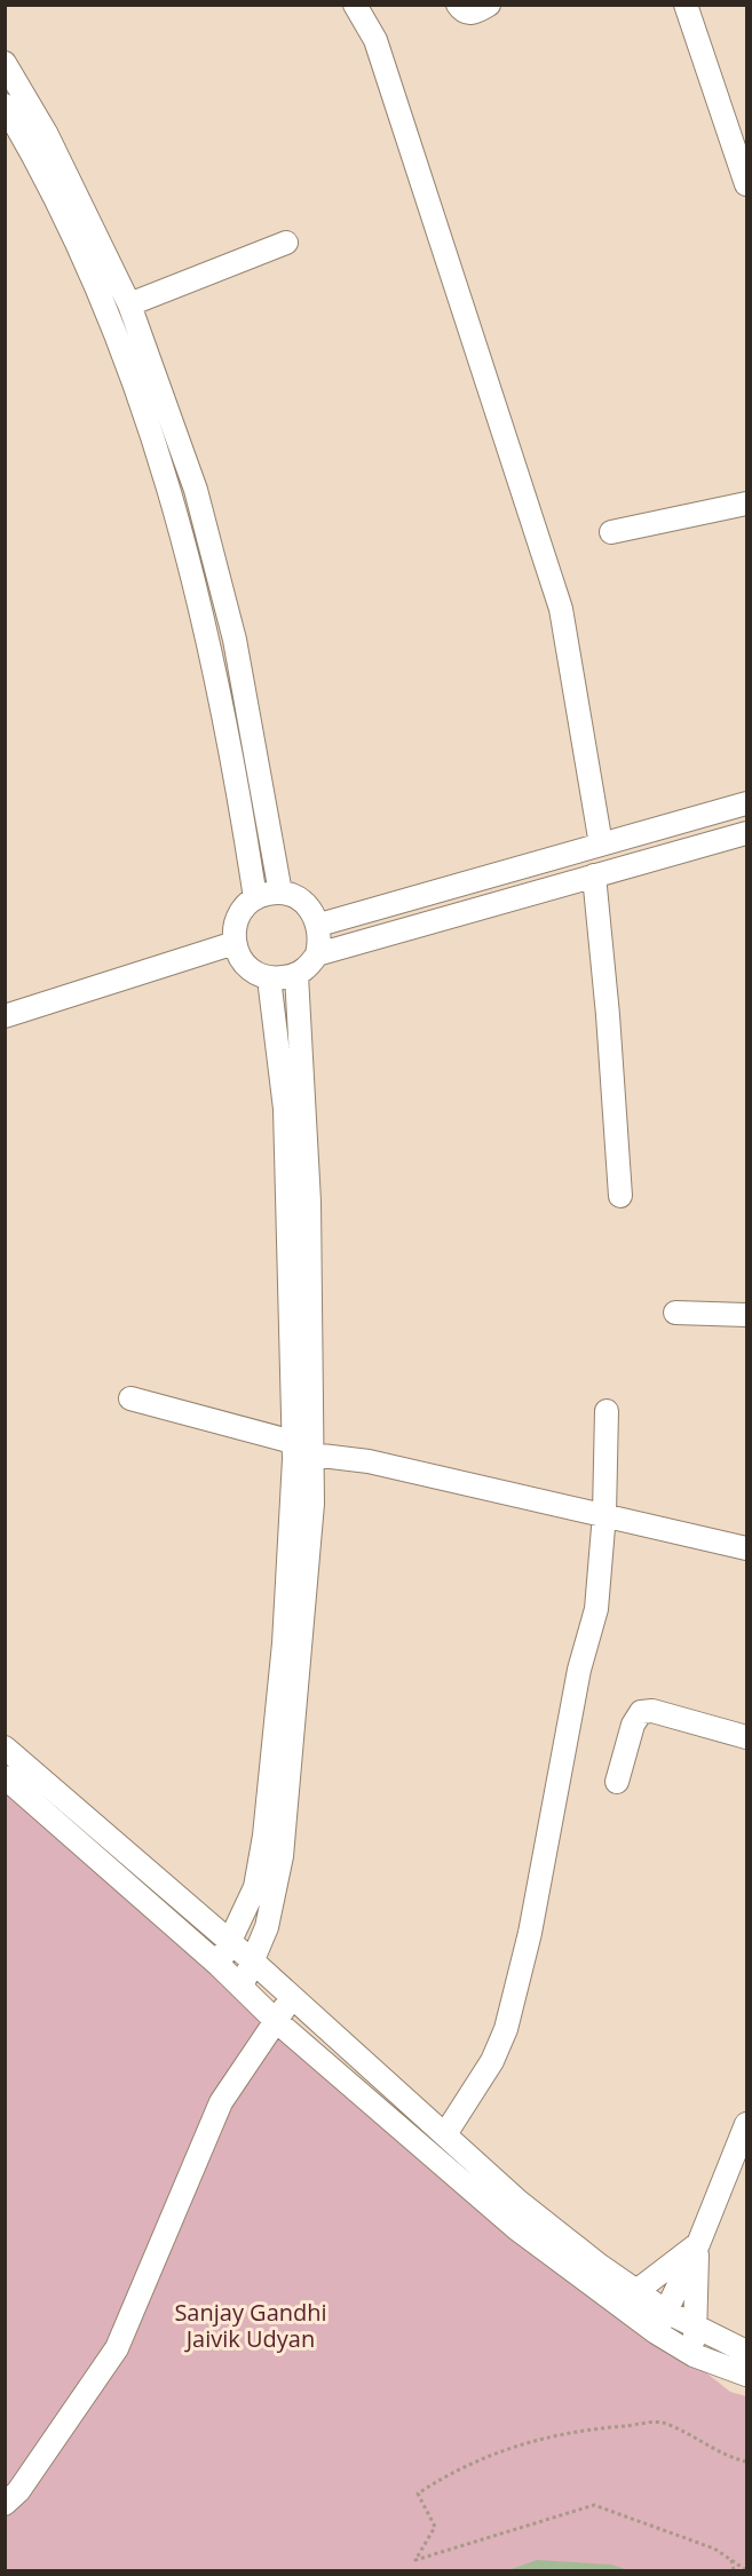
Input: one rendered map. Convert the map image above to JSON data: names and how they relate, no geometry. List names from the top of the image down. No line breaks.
{"parks":["Sanjay Gandhi Jaivik Udyan"]}
